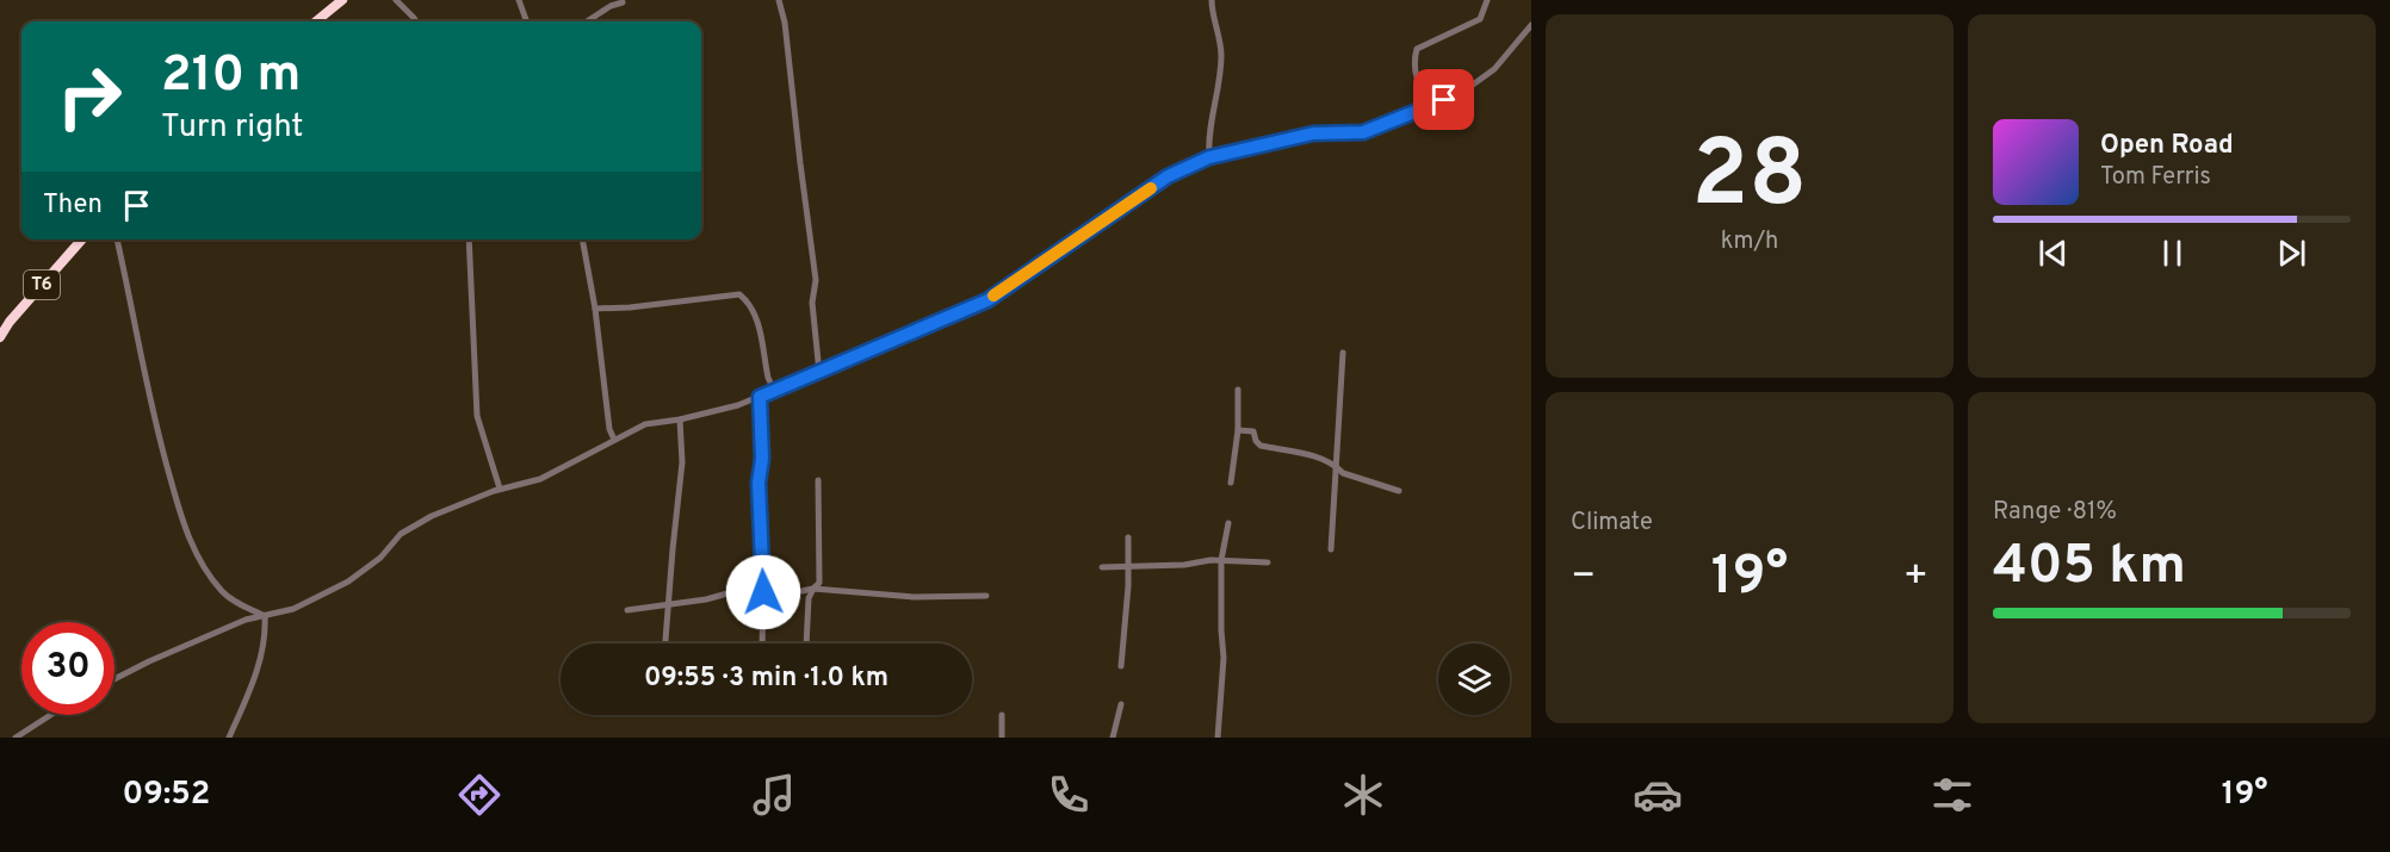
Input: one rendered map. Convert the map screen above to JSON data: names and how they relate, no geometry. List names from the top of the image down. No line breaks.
{"streets":{"highway":["T6"]},"page":{"tile":[["28","km/h"],"Climate",["Range · 81%","405 km"]],"turn":["210 m","Turn right"],"song":["Open Road","Tom Ferris"],"then":"Then","heat":["−","19°","+"],"limit":"30","trip":"09:55 · 3 min · 1.0 km","tabs":["09:52","19°"]}}
